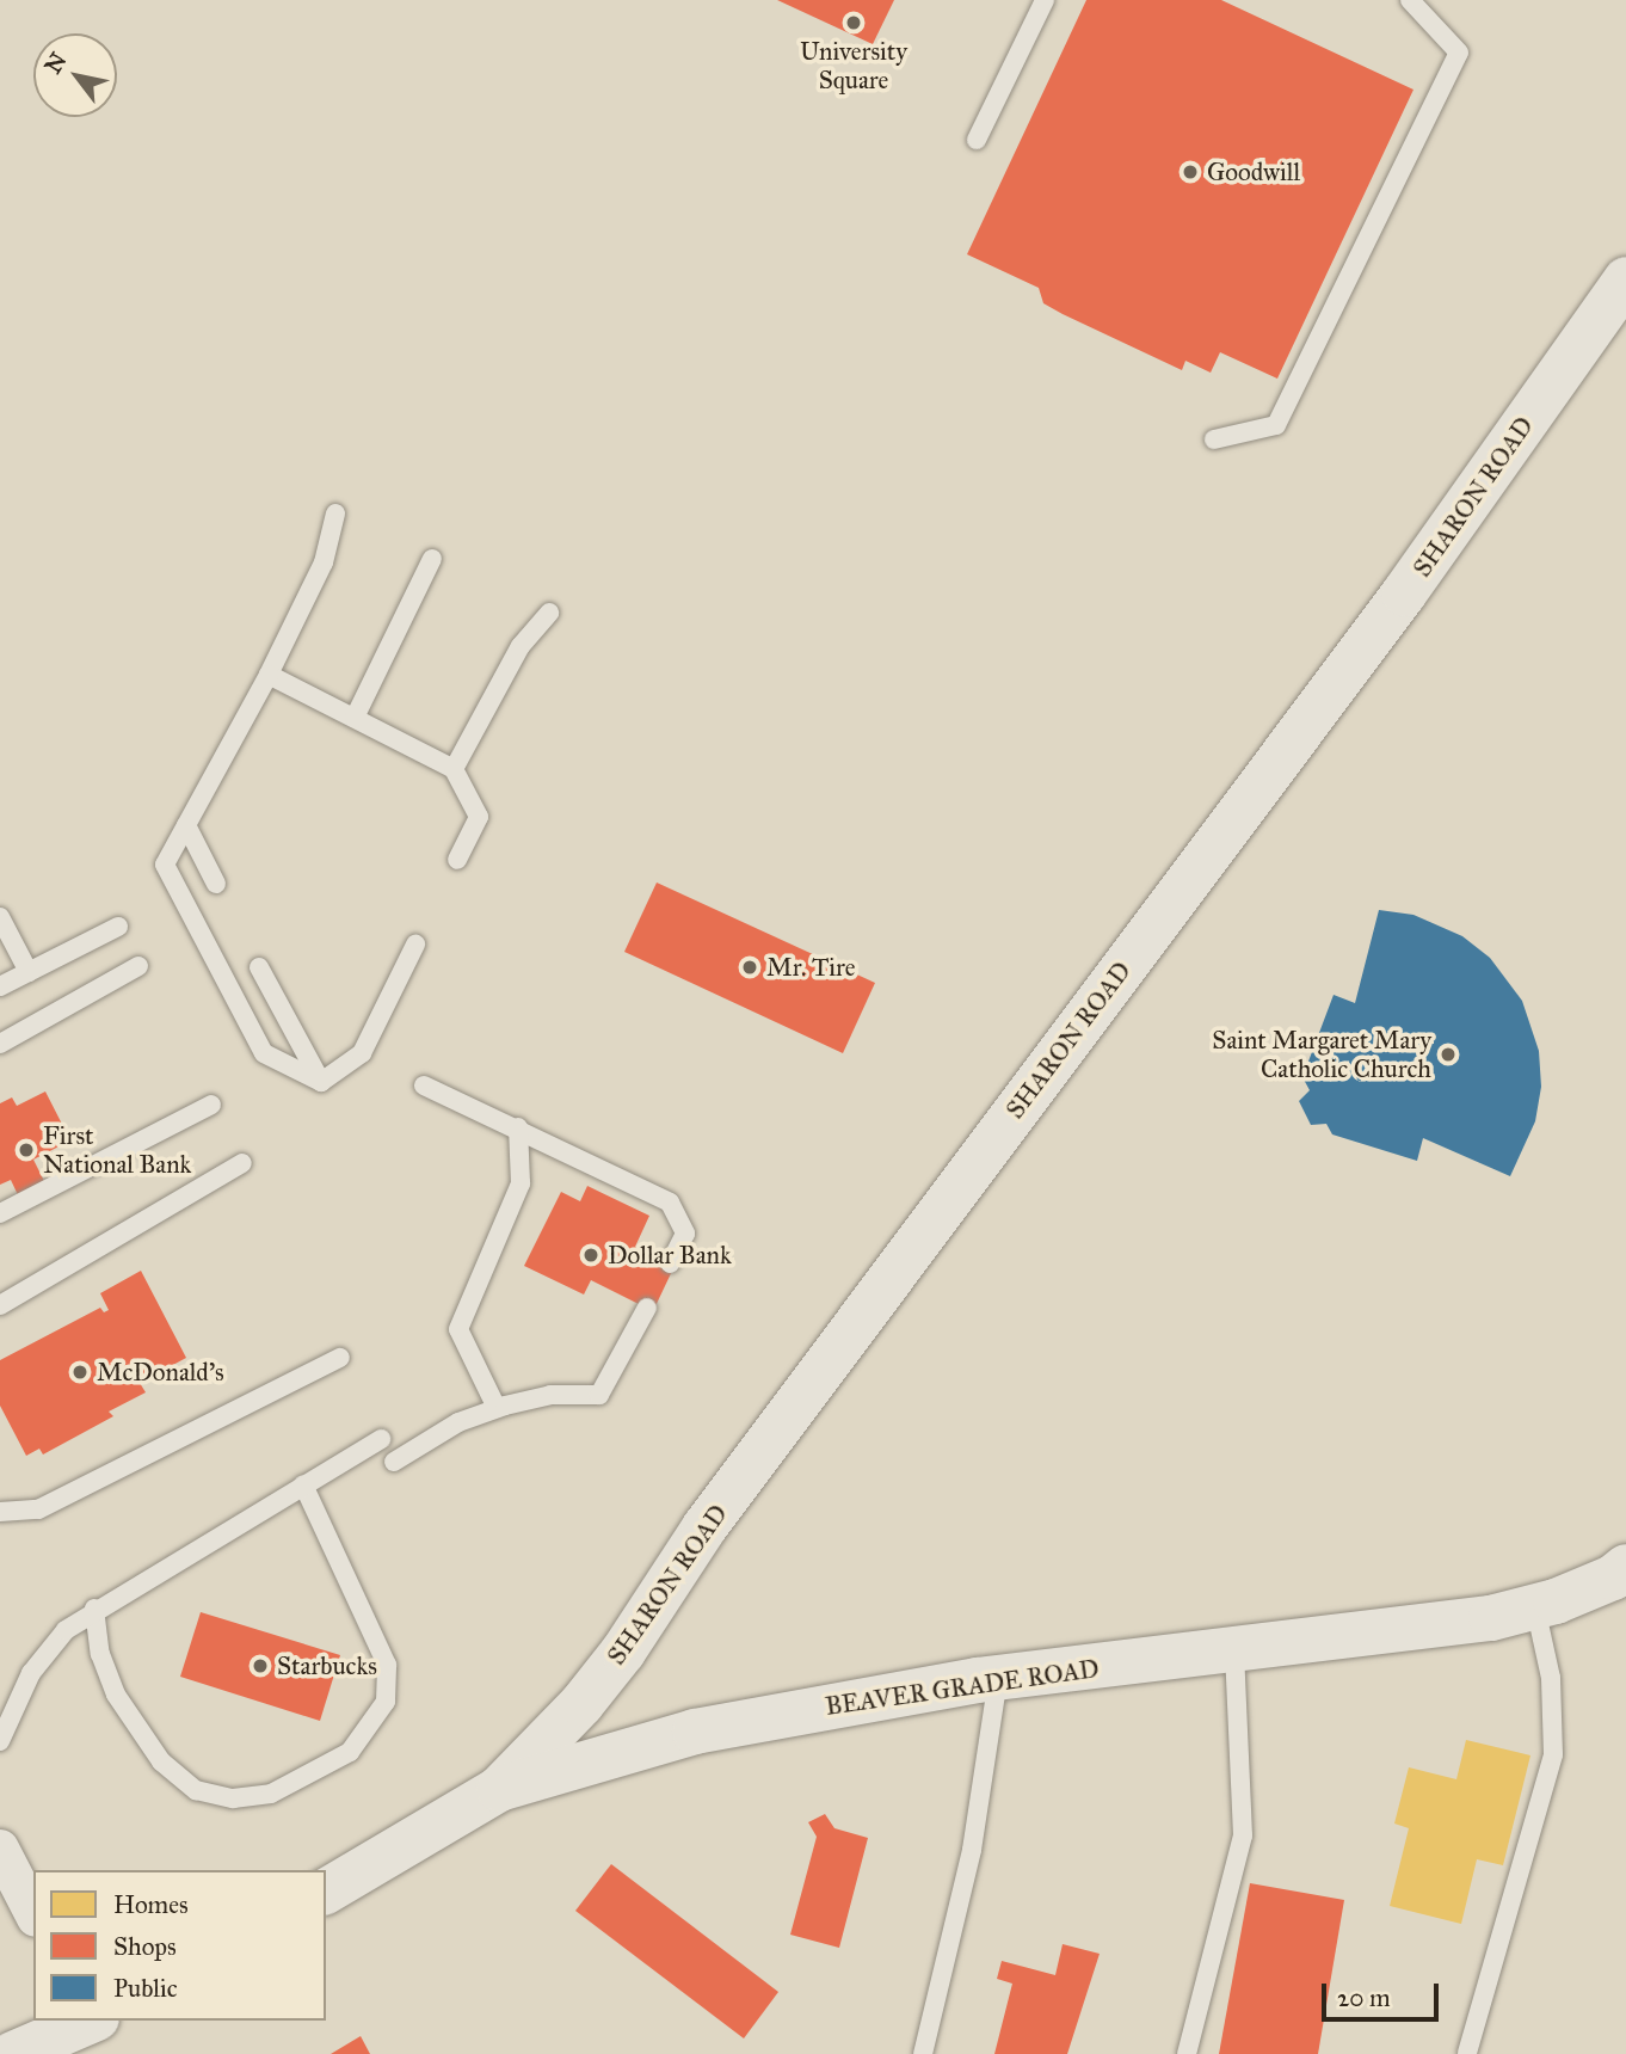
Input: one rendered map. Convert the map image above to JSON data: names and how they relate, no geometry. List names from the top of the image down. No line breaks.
{"streets":{"street":["SHARON ROAD","BEAVER GRADE ROAD"]},"crossings":[["SHARON ROAD","BEAVER GRADE ROAD"]],"places":["University Square","Goodwill","Mr. Tire","Saint Margaret Mary Catholic Church","First National Bank","Dollar Bank","McDonald's","Starbucks"],"legend":["Homes","Shops","Public"],"scale_bar":"20 m","north":"top left"}
